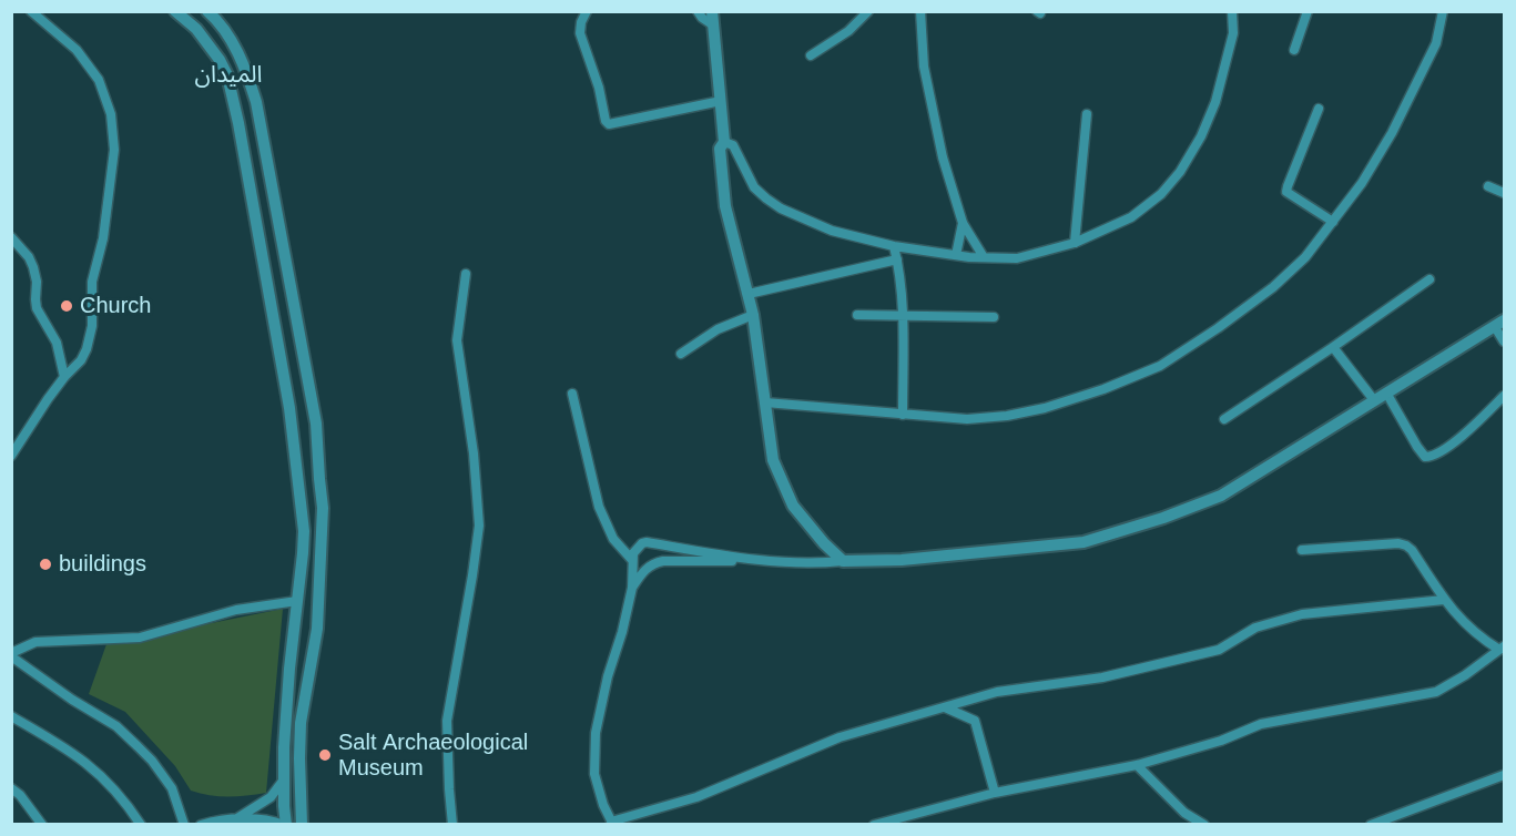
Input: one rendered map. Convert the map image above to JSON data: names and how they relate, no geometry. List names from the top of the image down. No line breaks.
{"districts":["الميدان"],"places":["Church","buildings","Salt Archaeological Museum"]}
